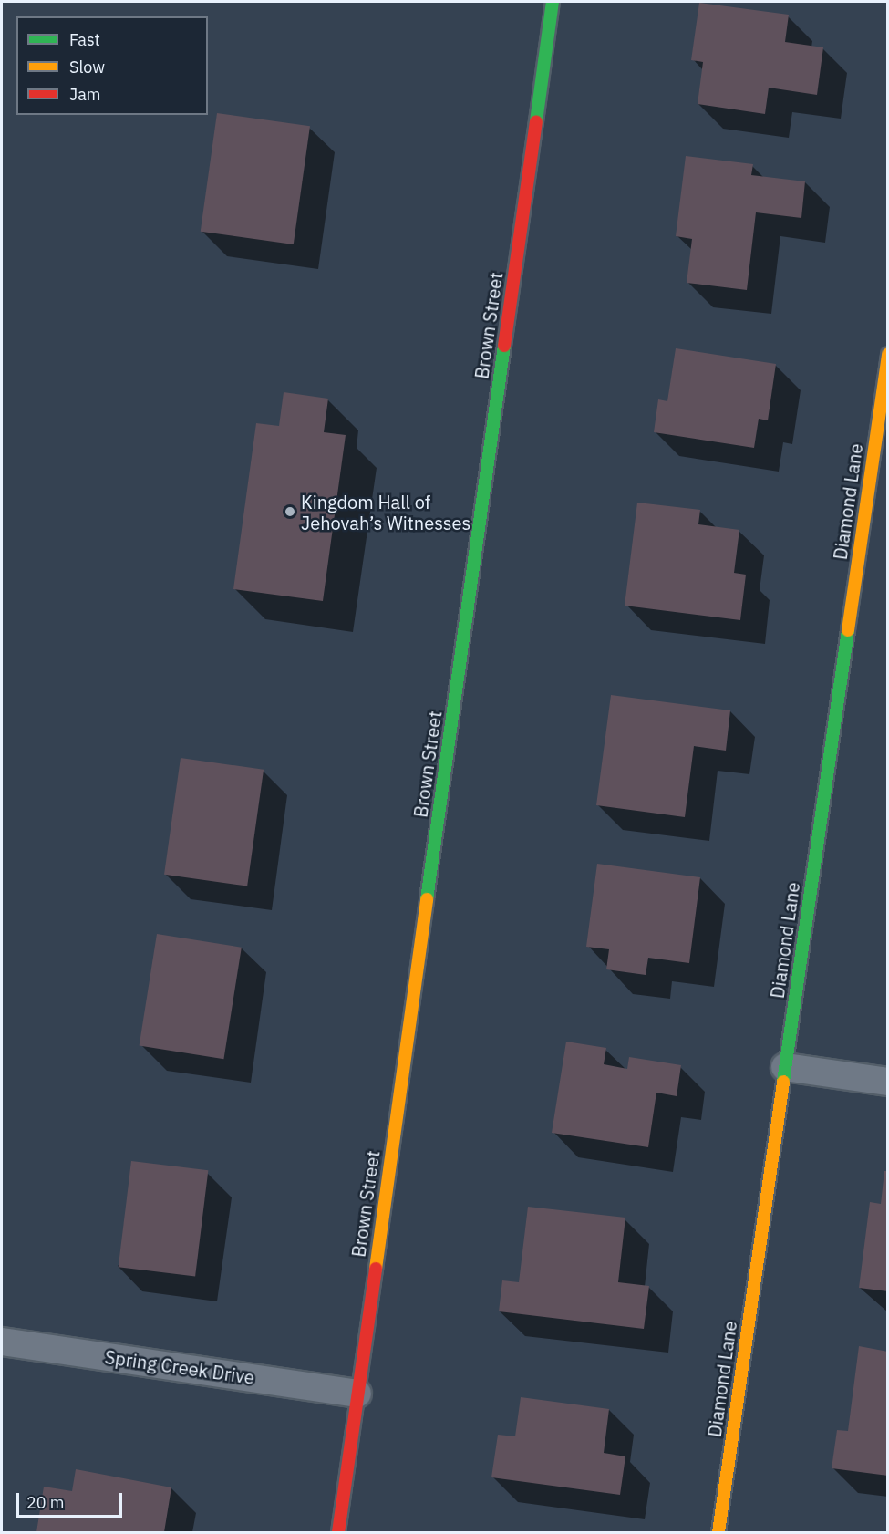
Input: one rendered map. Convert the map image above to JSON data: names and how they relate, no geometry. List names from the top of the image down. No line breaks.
{"streets":{"main road":["Brown Street","Diamond Lane"],"street":["Spring Creek Drive"]},"crossings":[["Brown Street","Spring Creek Drive"]],"places":["Kingdom Hall of Jehovah’s Witnesses"],"legend":["Fast","Slow","Jam"],"scale_bar":"20 m"}
